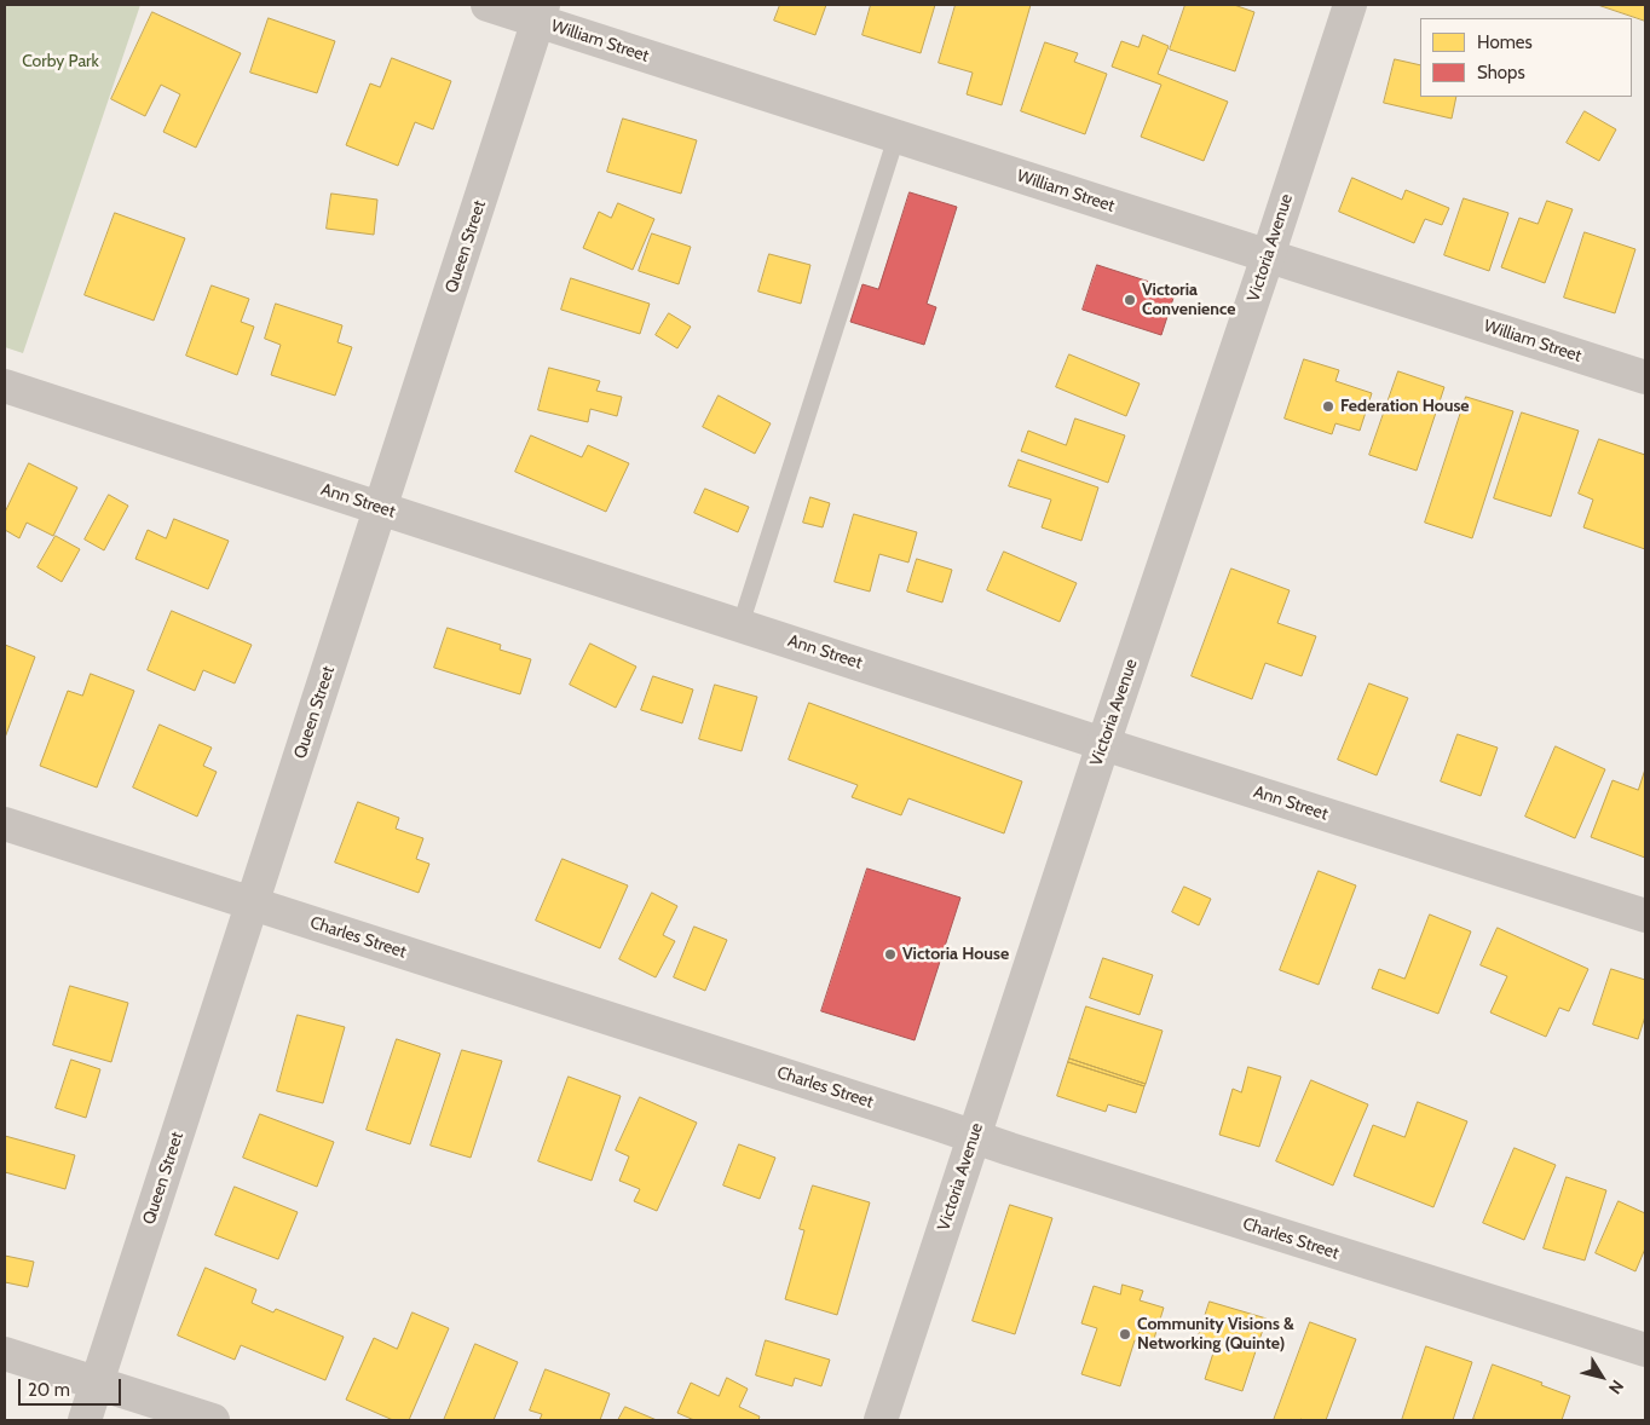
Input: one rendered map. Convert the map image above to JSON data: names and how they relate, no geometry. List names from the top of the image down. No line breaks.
{"streets":{"street":["William Street","Queen Street","Victoria Avenue","Ann Street","Charles Street"]},"crossings":[["William Street","Queen Street"],["William Street","Victoria Avenue"],["Queen Street","Ann Street"],["Queen Street","Charles Street"],["Victoria Avenue","Ann Street"],["Victoria Avenue","Charles Street"]],"parks":["Corby Park"],"places":["Victoria Convenience","Federation House","Victoria House","Community Visions & Networking (Quinte)"],"legend":["Homes","Shops"],"scale_bar":"20 m","north":"bottom right"}
